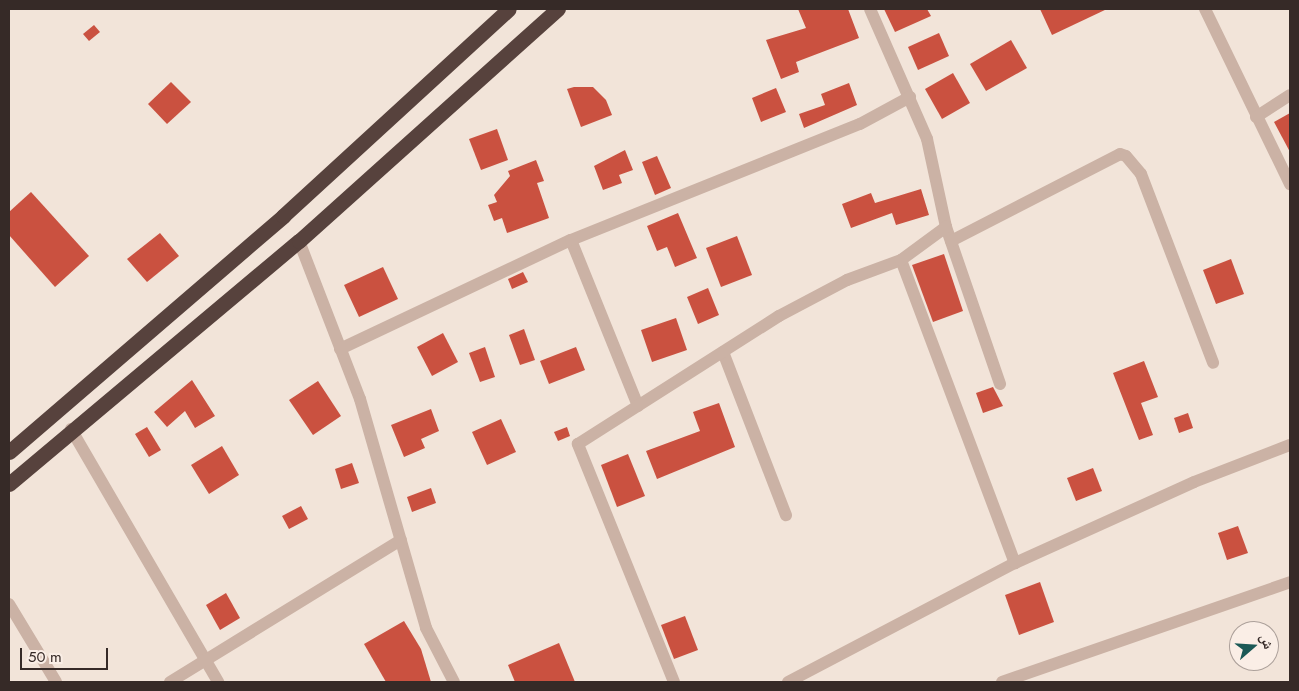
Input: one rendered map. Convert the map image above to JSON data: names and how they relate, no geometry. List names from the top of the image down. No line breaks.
{"scale_bar":"50 m","north":"right"}
